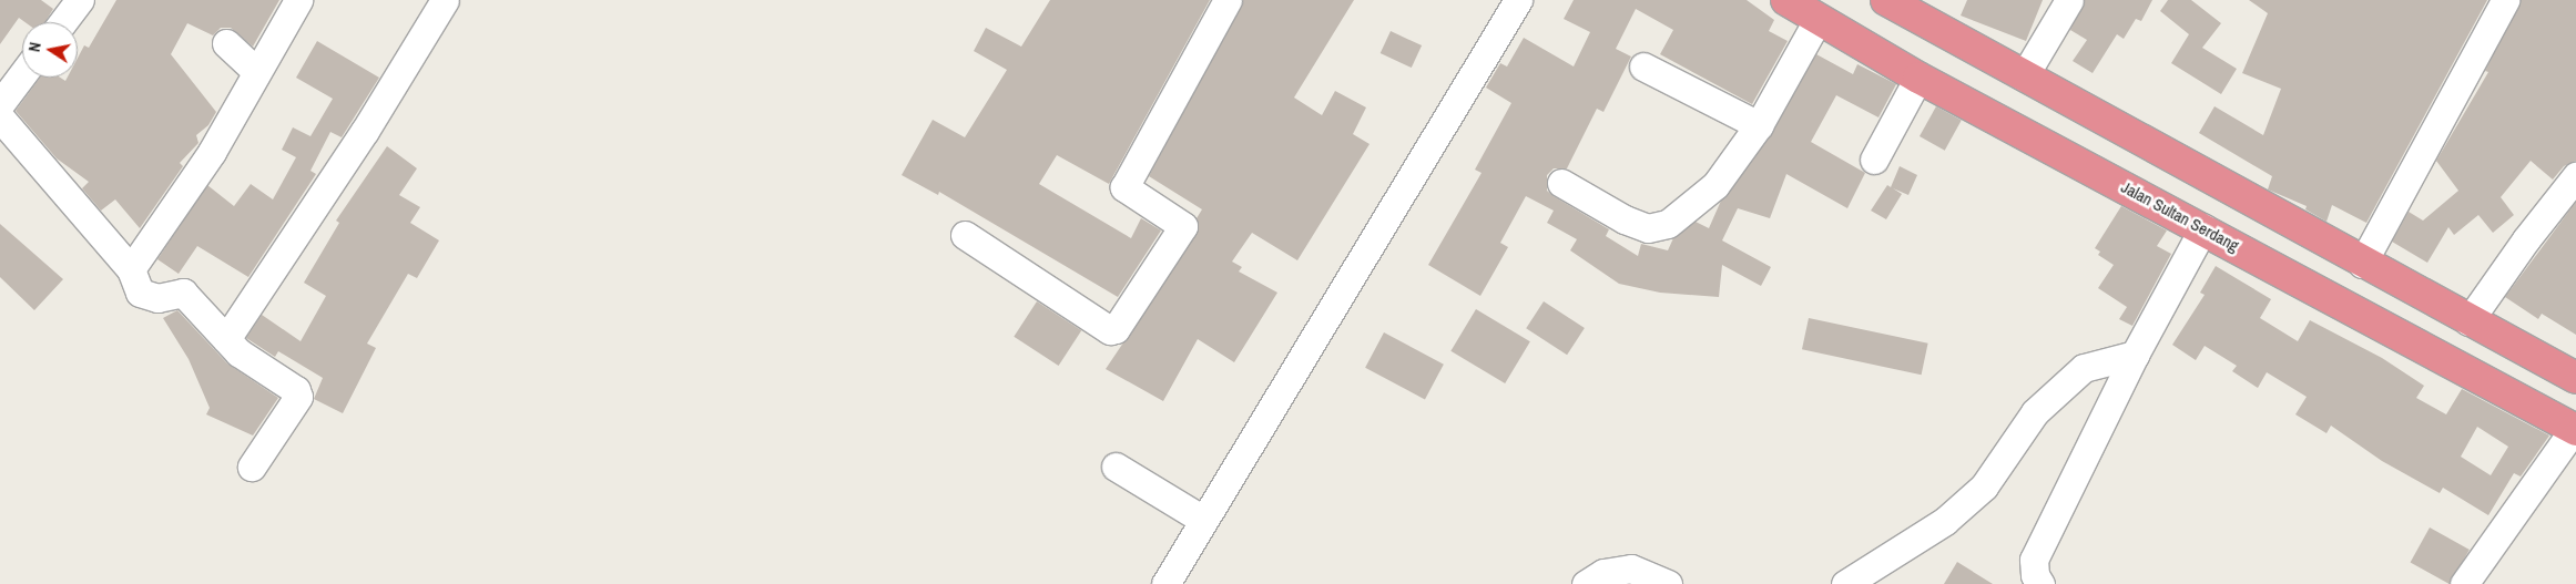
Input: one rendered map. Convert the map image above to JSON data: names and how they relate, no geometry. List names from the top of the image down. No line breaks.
{"streets":{"highway":["Jalan Sultan Serdang"]},"north":"left"}
